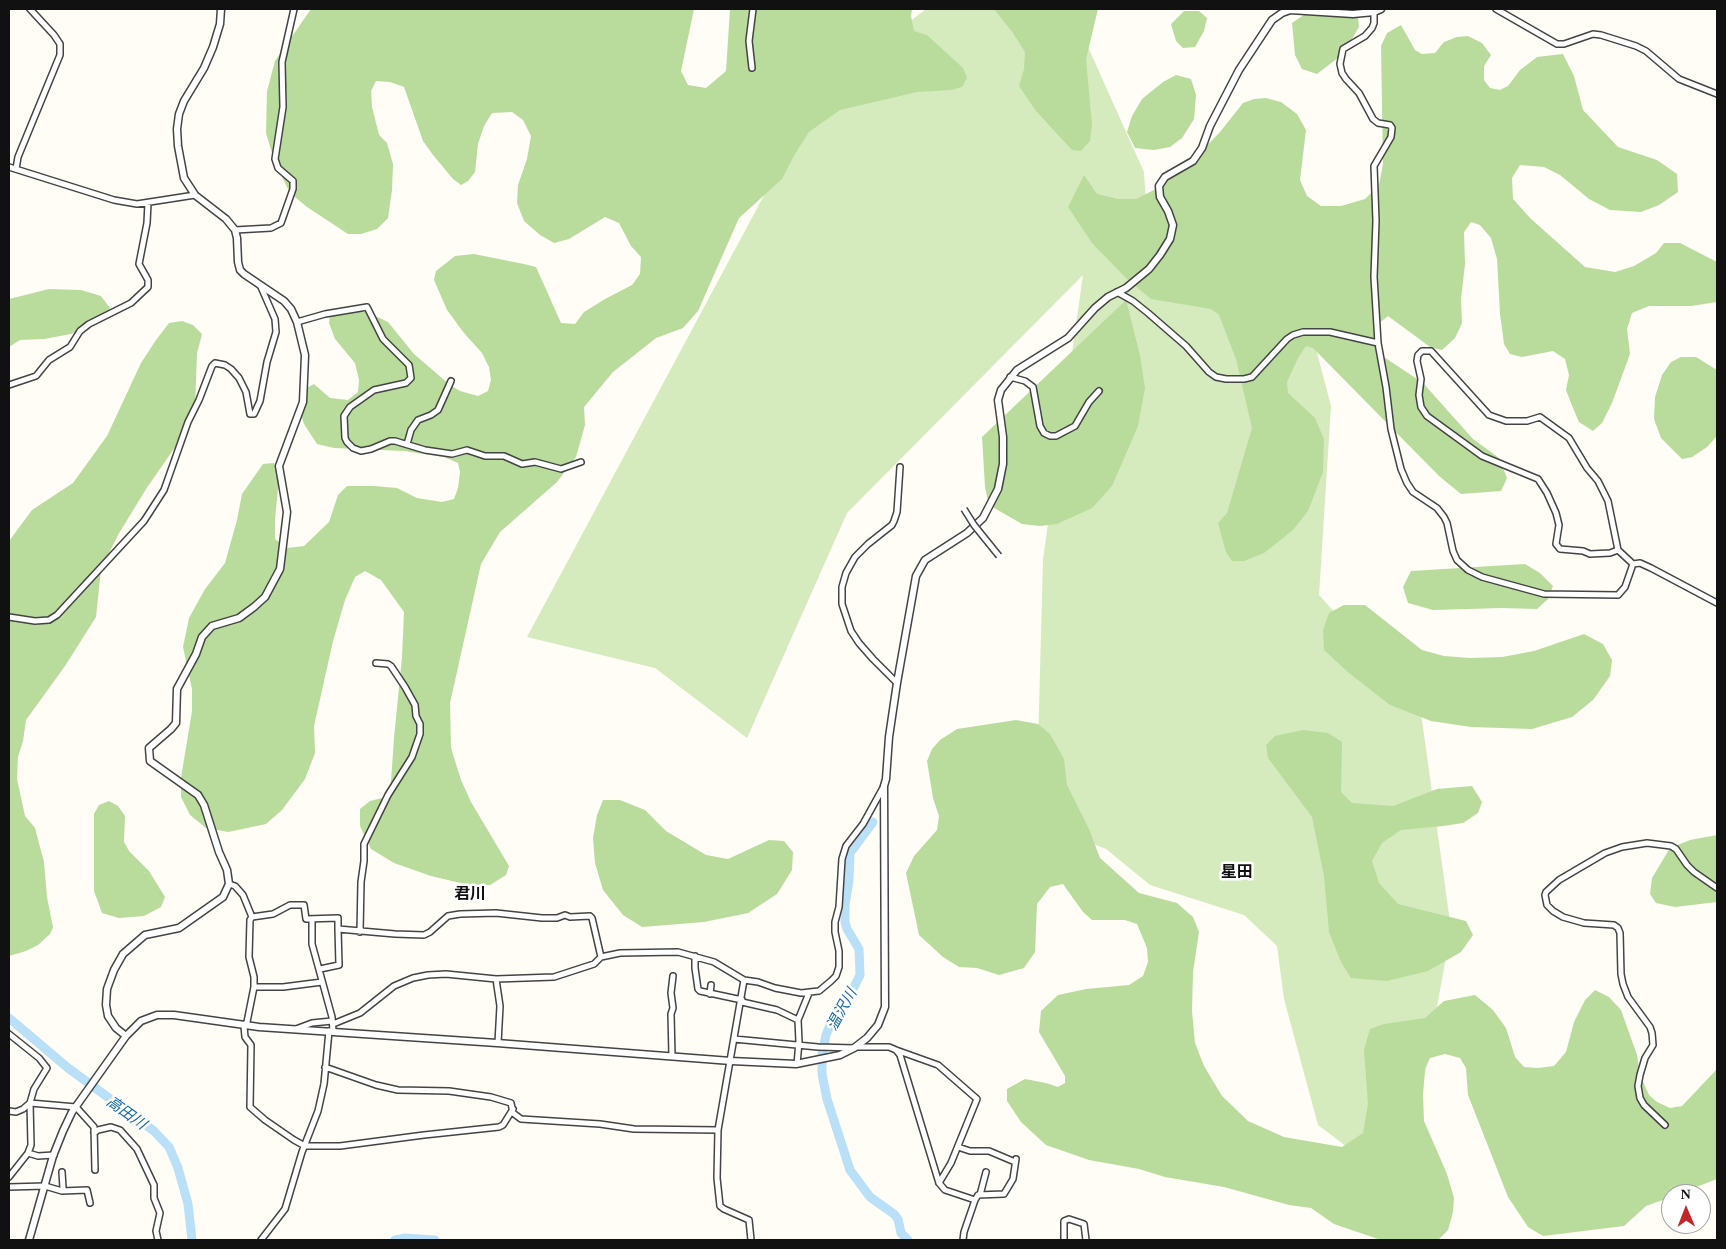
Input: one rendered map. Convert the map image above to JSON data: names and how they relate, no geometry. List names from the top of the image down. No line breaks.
{"districts":["星田","君川"],"water":["温沢川","高田川"],"north":"top"}
